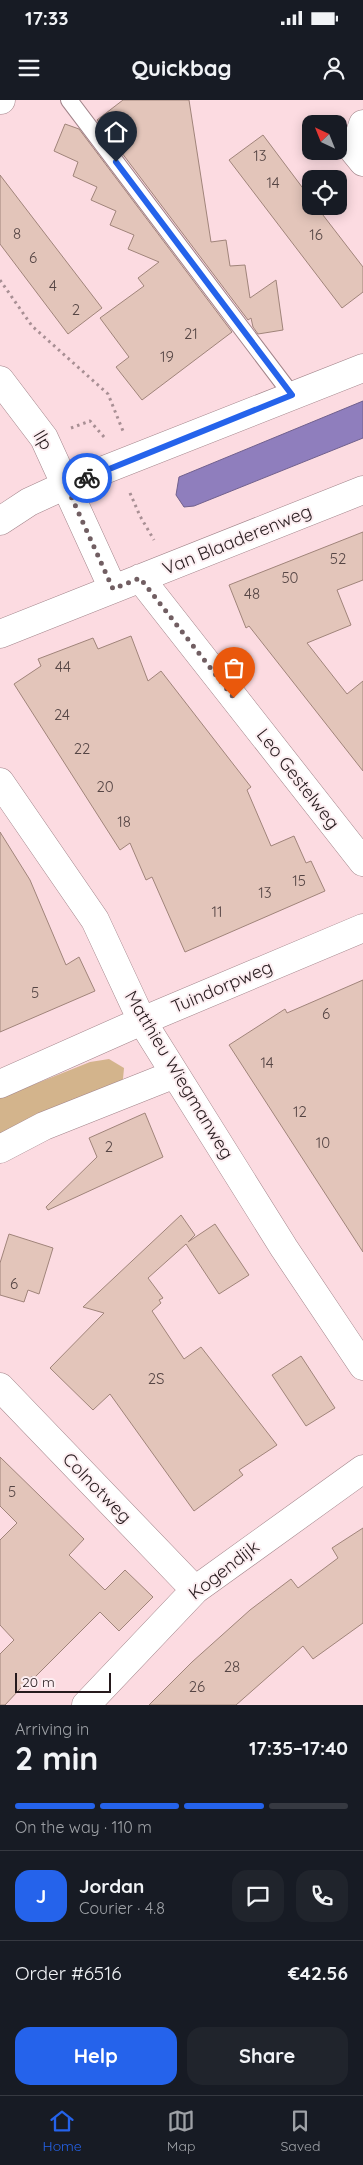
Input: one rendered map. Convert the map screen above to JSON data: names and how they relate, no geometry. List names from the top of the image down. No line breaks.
{"streets":{"street":["Ilp","Van Blaaderenweg","Leo Gestelweg","Tuindorpweg","Matthieu Wiegmanweg","Colnotweg","Kogendijk"]},"crossings":[["Ilp","Van Blaaderenweg"],["Van Blaaderenweg","Leo Gestelweg"],["Tuindorpweg","Matthieu Wiegmanweg"],["Colnotweg","Kogendijk"]],"house_numbers":["13","14","8","16","6","4","2","21","19","52","50","48","44","24","22","20","18","15","13","11","5","6","14","12","10","2","6","2S","5","28","26"],"scale_bar":"20 m","north":"top left","page":{"status":"17:33","header":"Quickbag","scale":"20 m","heading":["2 min","Arriving in","17:35–17:40"],"panel":["Jordan","Courier · 4.8","Order #6516","€42.56"],"bar":"On the way · 110 m","round":"J","buttons":["Help","Share"],"tabs":["Home","Map","Saved"]}}
